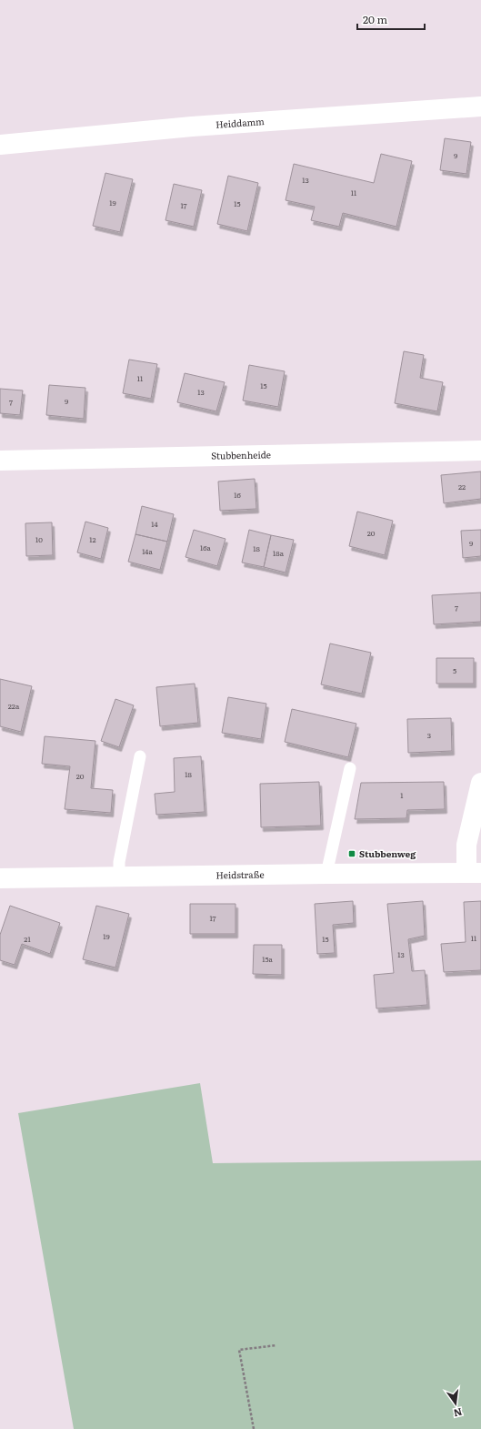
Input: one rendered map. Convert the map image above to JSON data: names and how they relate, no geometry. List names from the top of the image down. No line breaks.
{"streets":{"street":["Heiddamm","Stubbenheide","Heidstraße"]},"places":{"transit":["Stubbenweg"]},"house_numbers":["9","13","11","19","15","17","11","15","13","9","7","22","16","14","20","10","12","9","16a","18","14a","18a","7","5","22a","3","18","20","1","17","19","11","21","15","13","15a"],"scale_bar":"20 m","north":"bottom"}
